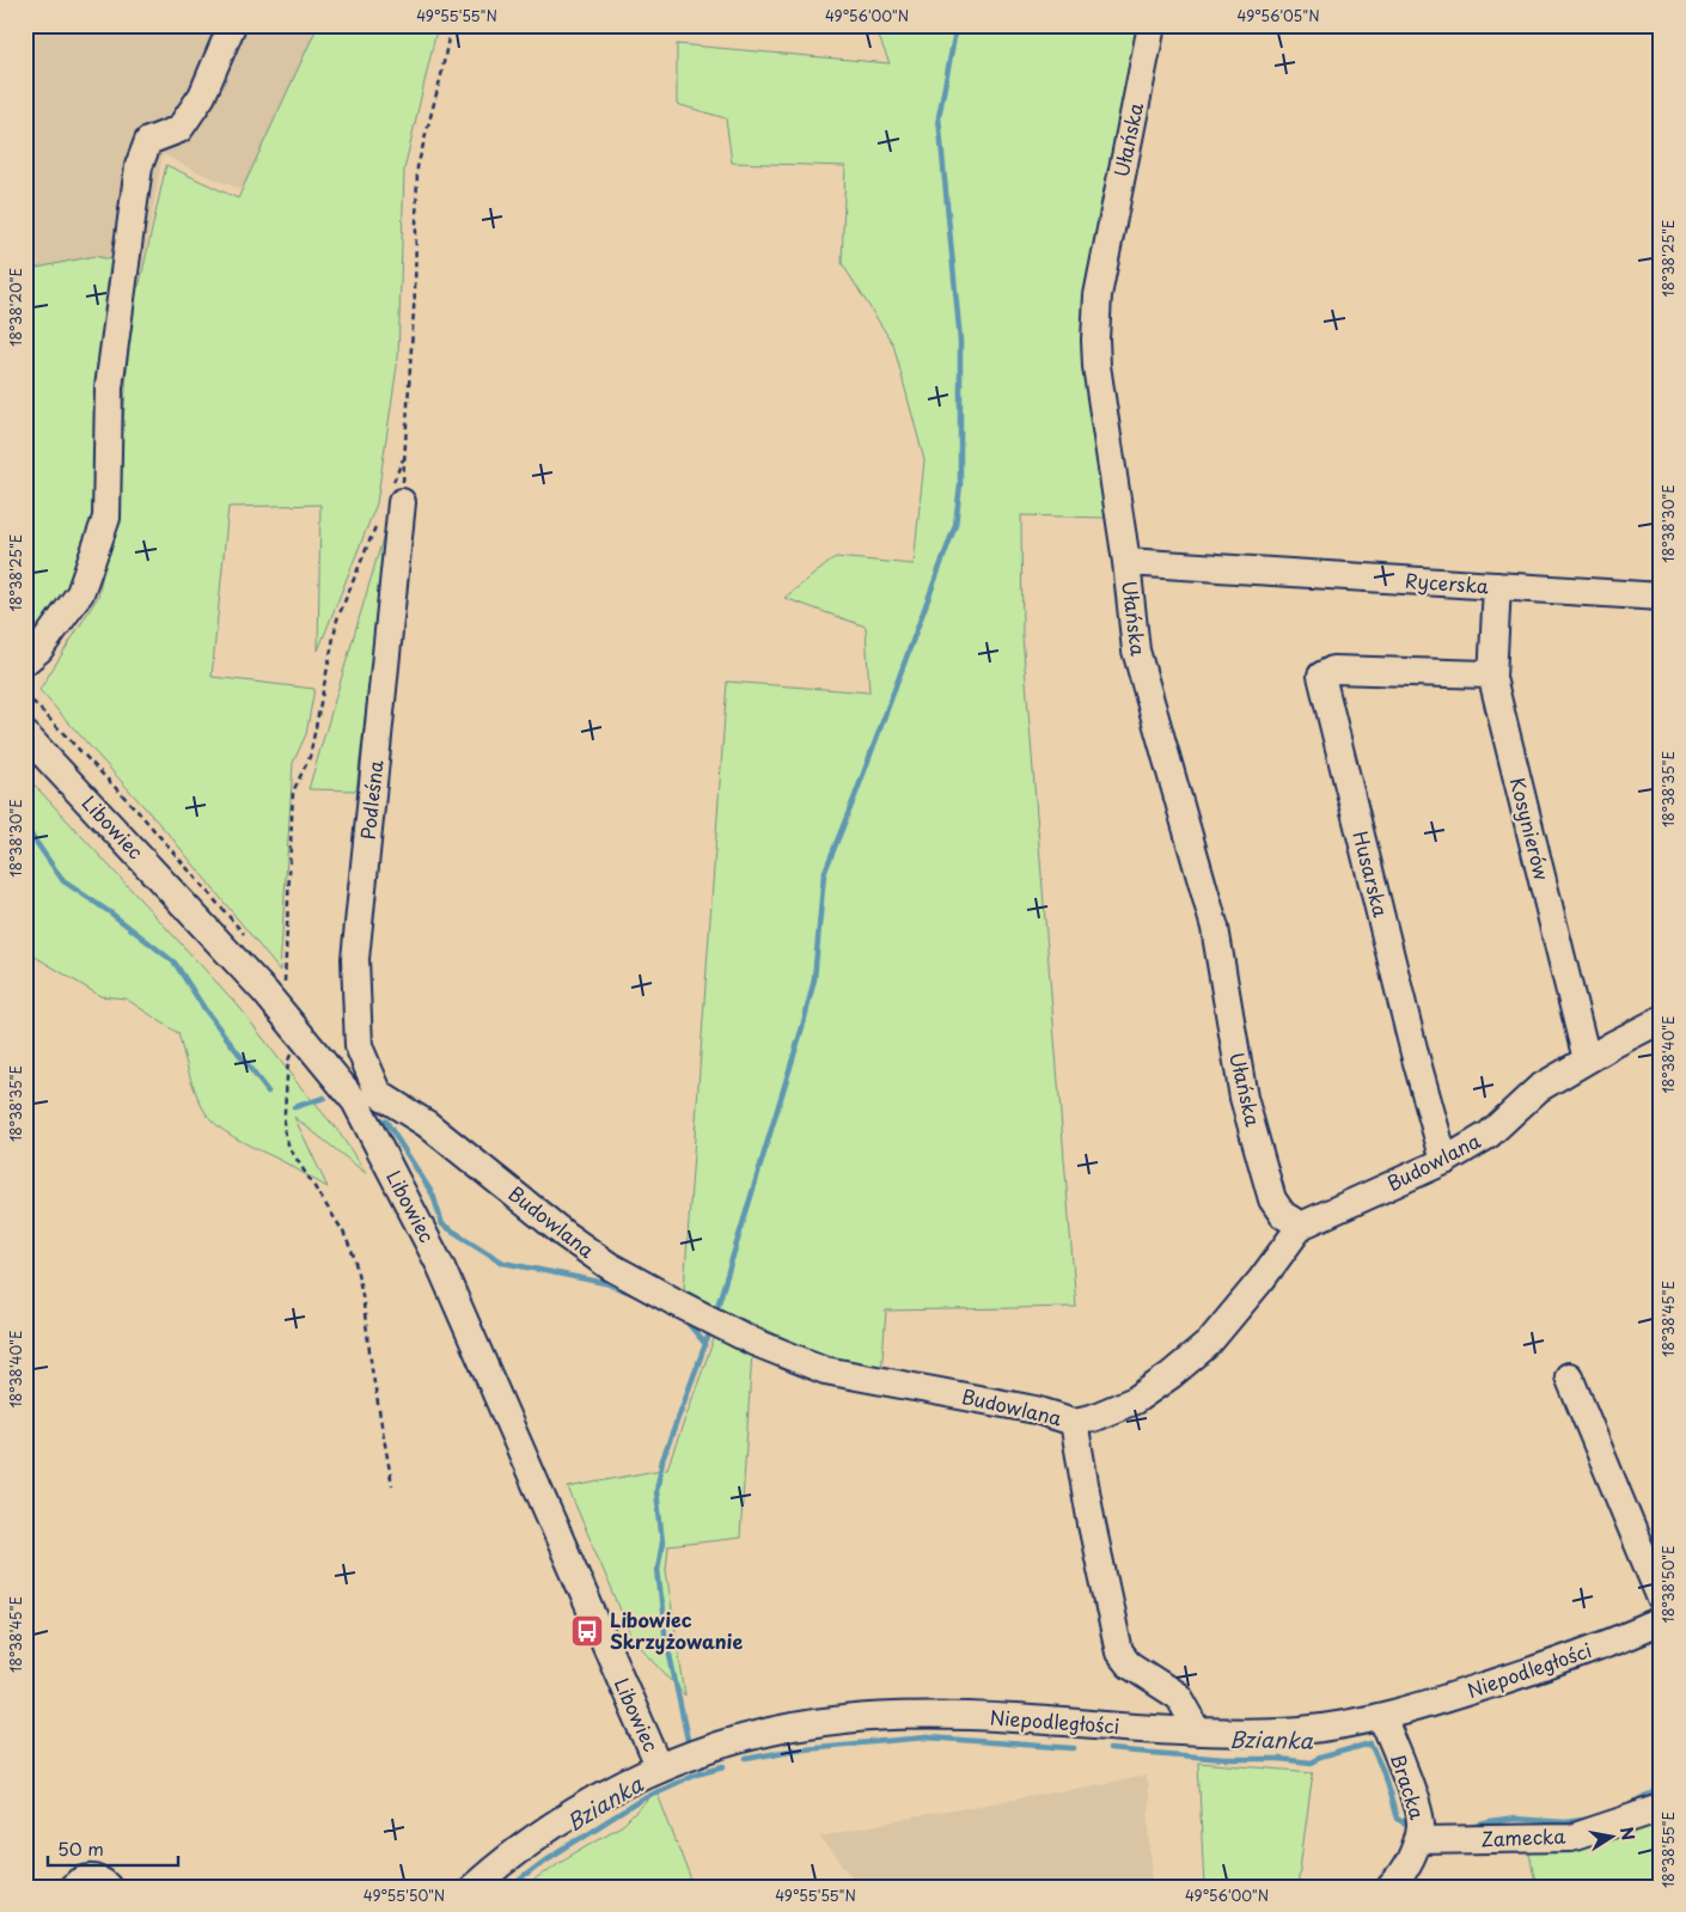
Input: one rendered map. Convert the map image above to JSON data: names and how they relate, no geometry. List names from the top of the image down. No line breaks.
{"streets":{"street":["Ułańska","Rycerska","Podleśna","Libowiec","Kosynierów","Husarska","Budowlana","Niepodległości","Bracka","Zamecka"]},"crossings":[["Ułańska","Rycerska"],["Ułańska","Budowlana"],["Rycerska","Kosynierów"],["Podleśna","Libowiec"],["Podleśna","Budowlana"],["Libowiec","Budowlana"],["Libowiec","Niepodległości"],["Kosynierów","Husarska"],["Kosynierów","Budowlana"],["Husarska","Budowlana"],["Niepodległości","Bracka"],["Bracka","Zamecka"]],"water":["Bzianka"],"places":{"bus stop":["Libowiec Skrzyżowanie"]},"scale_bar":"50 m","north":"right","coordinates":["49°55'55\"N","49°56'00\"N","49°56'05\"N","18°38'25\"E","18°38'20\"E","18°38'30\"E","18°38'35\"E","18°38'40\"E","18°38'45\"E","18°38'50\"E","18°38'55\"E","49°55'50\"N"]}
